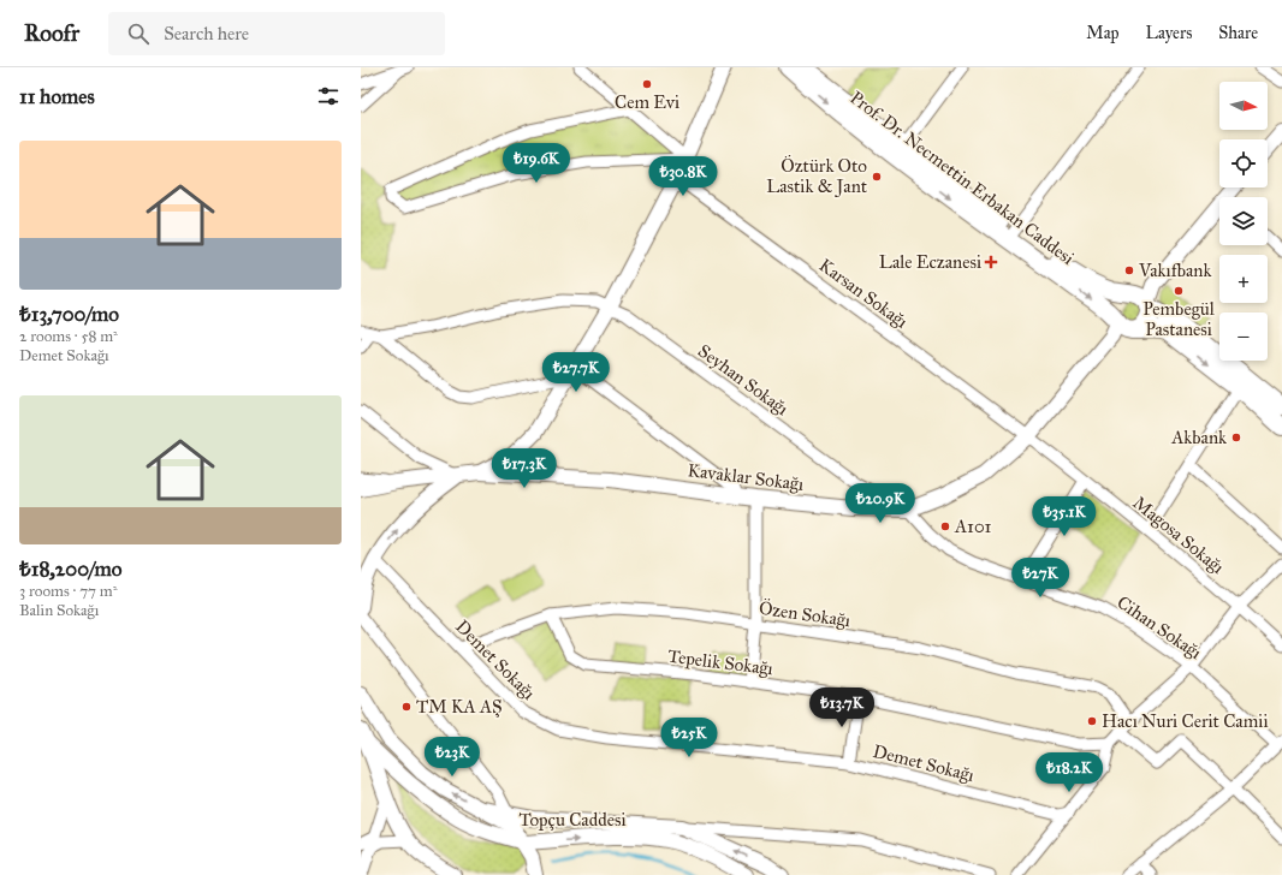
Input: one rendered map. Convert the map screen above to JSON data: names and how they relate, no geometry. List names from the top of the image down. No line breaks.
{"streets":{"main road":["Prof. Dr. Necmettin Erbakan Caddesi"],"street":["Karsan Sokağı","Seyhan Sokağı","Kavaklar Sokağı","Magosa Sokağı","Özen Sokağı","Cihan Sokağı","Demet Sokağı","Tepelik Sokağı","Topçu Caddesi"]},"crossings":[["Prof. Dr. Necmettin Erbakan Caddesi","Kavaklar Sokağı"],["Karsan Sokağı","Kavaklar Sokağı"],["Karsan Sokağı","Magosa Sokağı"],["Seyhan Sokağı","Kavaklar Sokağı"],["Seyhan Sokağı","Cihan Sokağı"],["Kavaklar Sokağı","Magosa Sokağı"],["Kavaklar Sokağı","Cihan Sokağı"],["Özen Sokağı","Demet Sokağı"],["Özen Sokağı","Tepelik Sokağı"]],"places":{"other":["Cem Evi","Öztürk Oto Lastik & Jant","Vakıfbank","Pembegül Pastanesi","Akbank","A101","TM KA AŞ","Hacı Nuri Cerit Camii"],"health":["Lale Eczanesi"]},"north":"right","page":{"header":"Roofr","search":"Search here","nav":["Map","Layers","Share"],"heading":"11 homes","map_buttons":["+","−"],"list":[{"name":"₺13,700/mo","note":"2 rooms · 58 m² · Demet Sokağı"},{"name":"₺18,200/mo","note":"3 rooms · 77 m² · Balin Sokağı"}],"price":["₺19.6K","₺30.8K","₺27.7K","₺17.3K","₺20.9K","₺35.1K","₺27K","₺13.7K","₺25K","₺23K","₺18.2K"]}}
